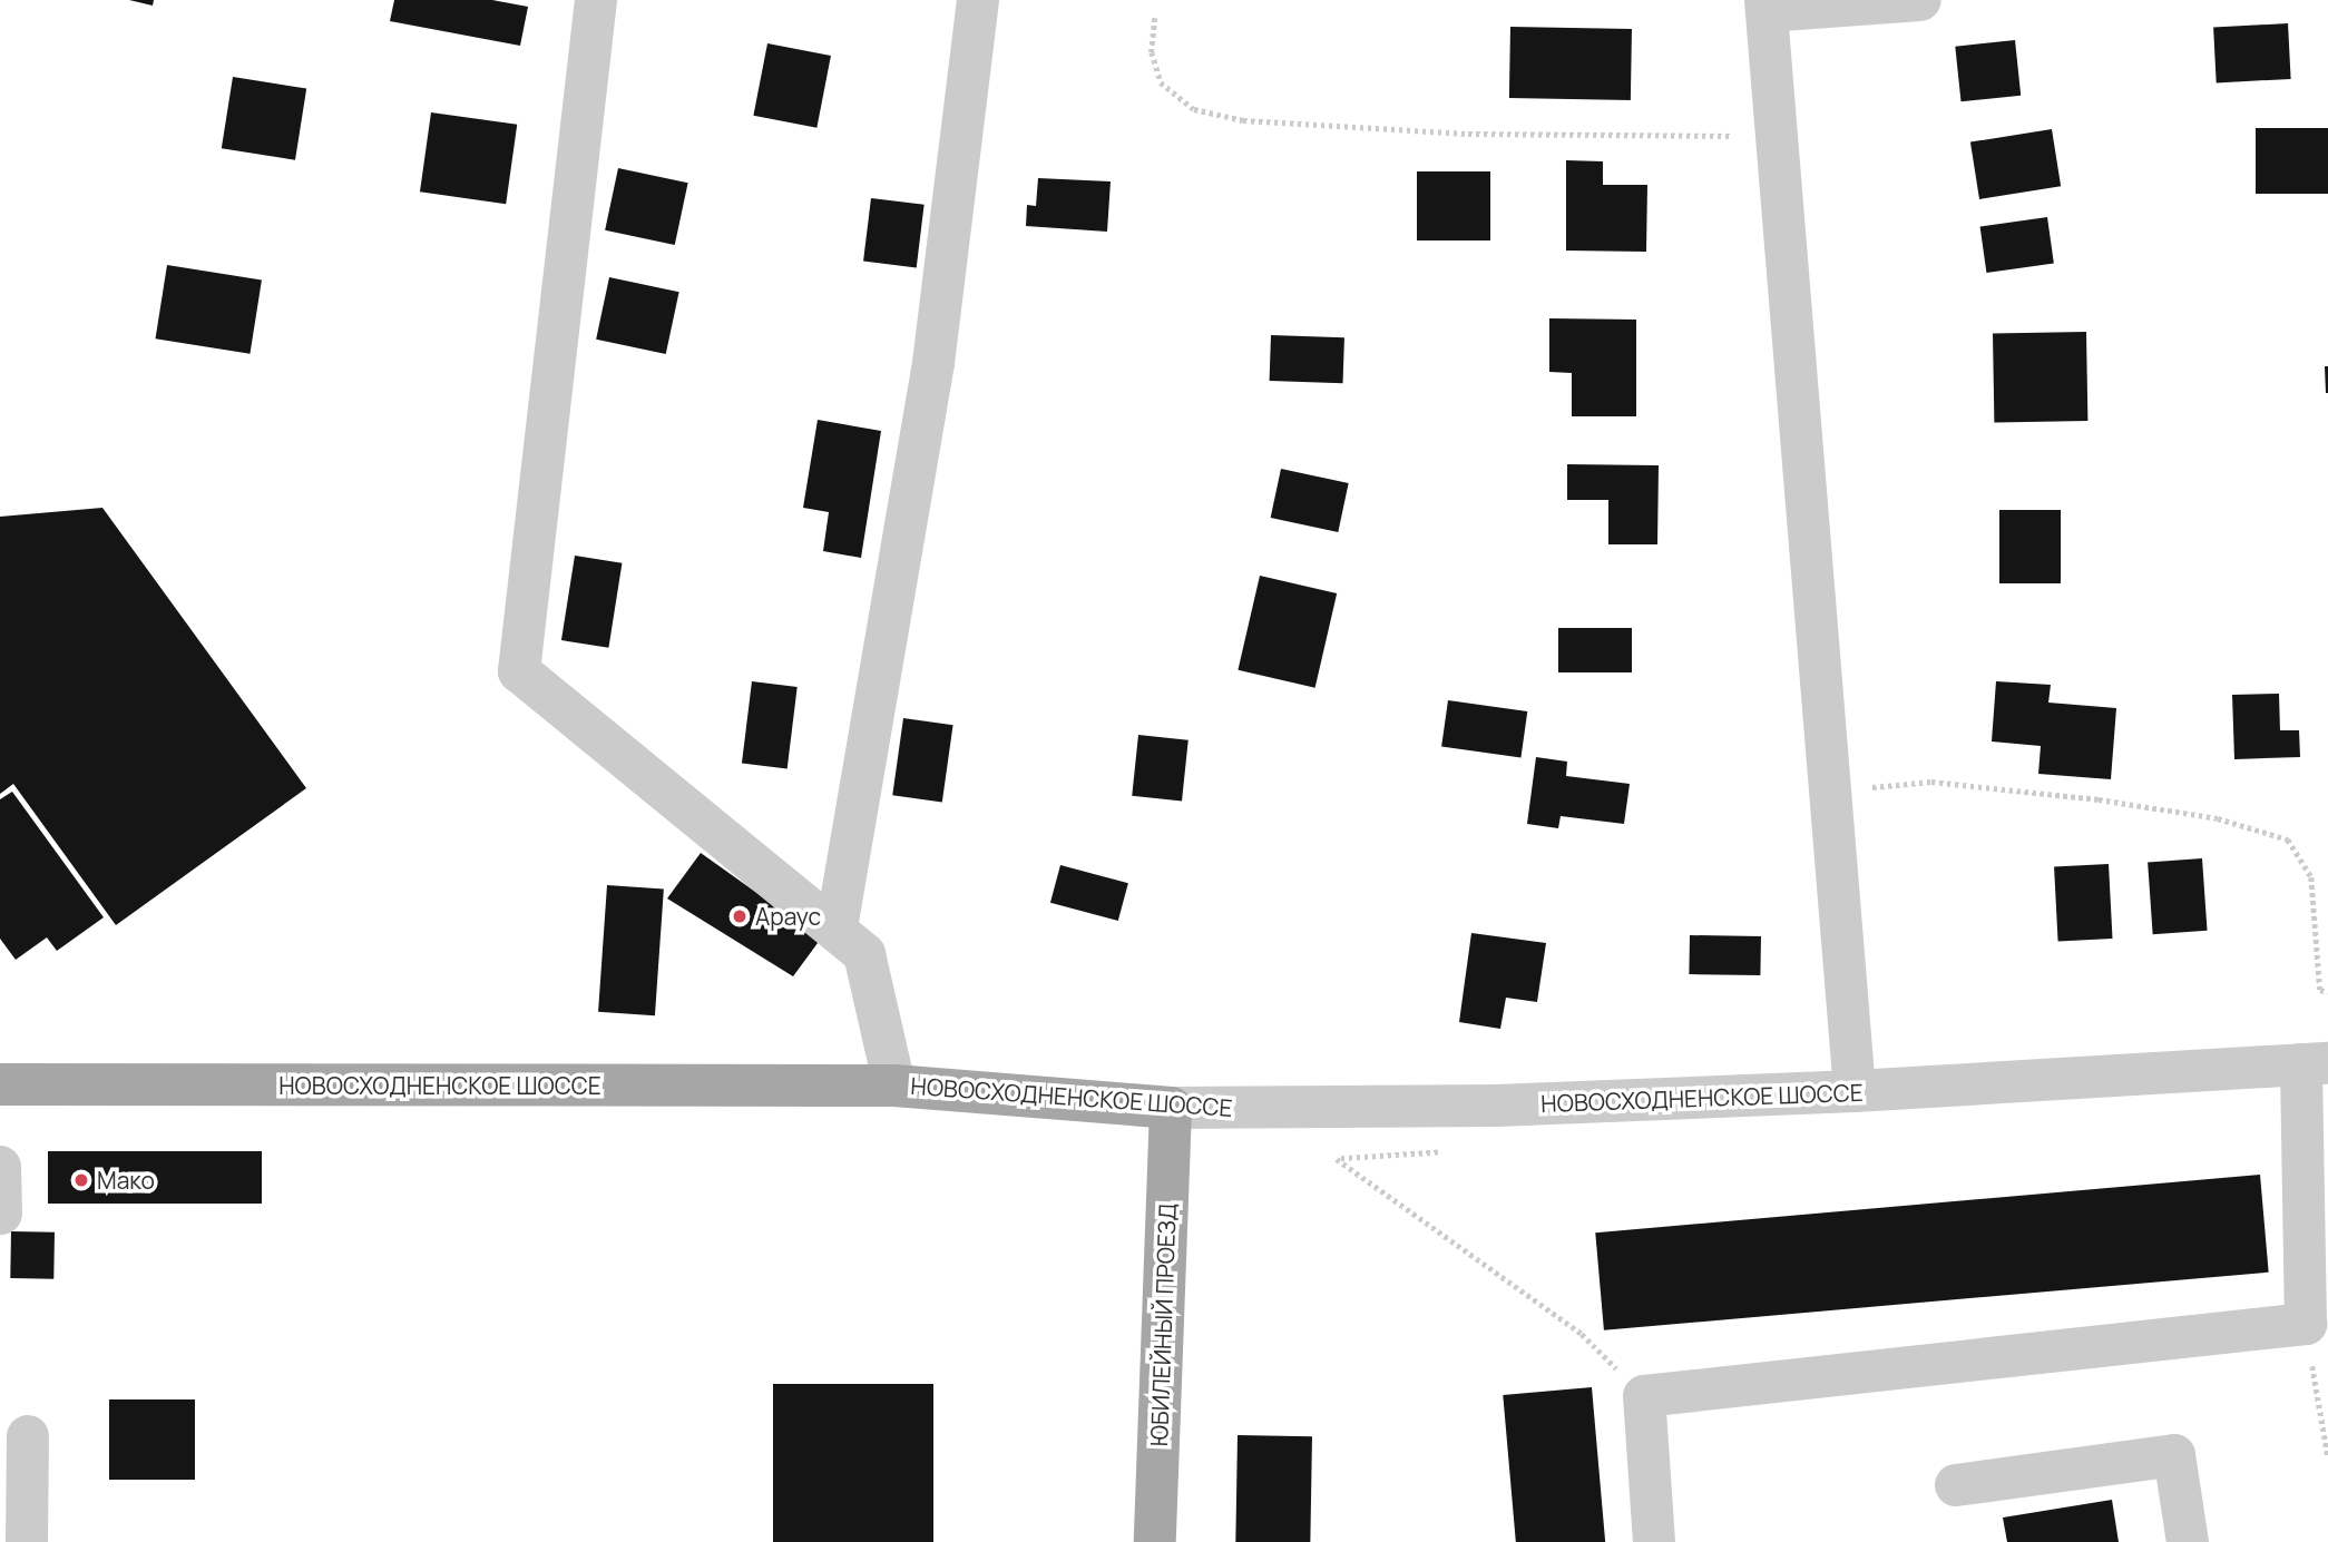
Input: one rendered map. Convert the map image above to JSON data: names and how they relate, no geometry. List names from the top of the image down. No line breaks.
{"streets":{"main road":["НОВОСХОДНЕНСКОЕ ШОССЕ","ЮБИЛЕЙНЫЙ ПРОЕЗД"]},"crossings":[["НОВОСХОДНЕНСКОЕ ШОССЕ","ЮБИЛЕЙНЫЙ ПРОЕЗД"]],"places":["Араус","Мако"]}
